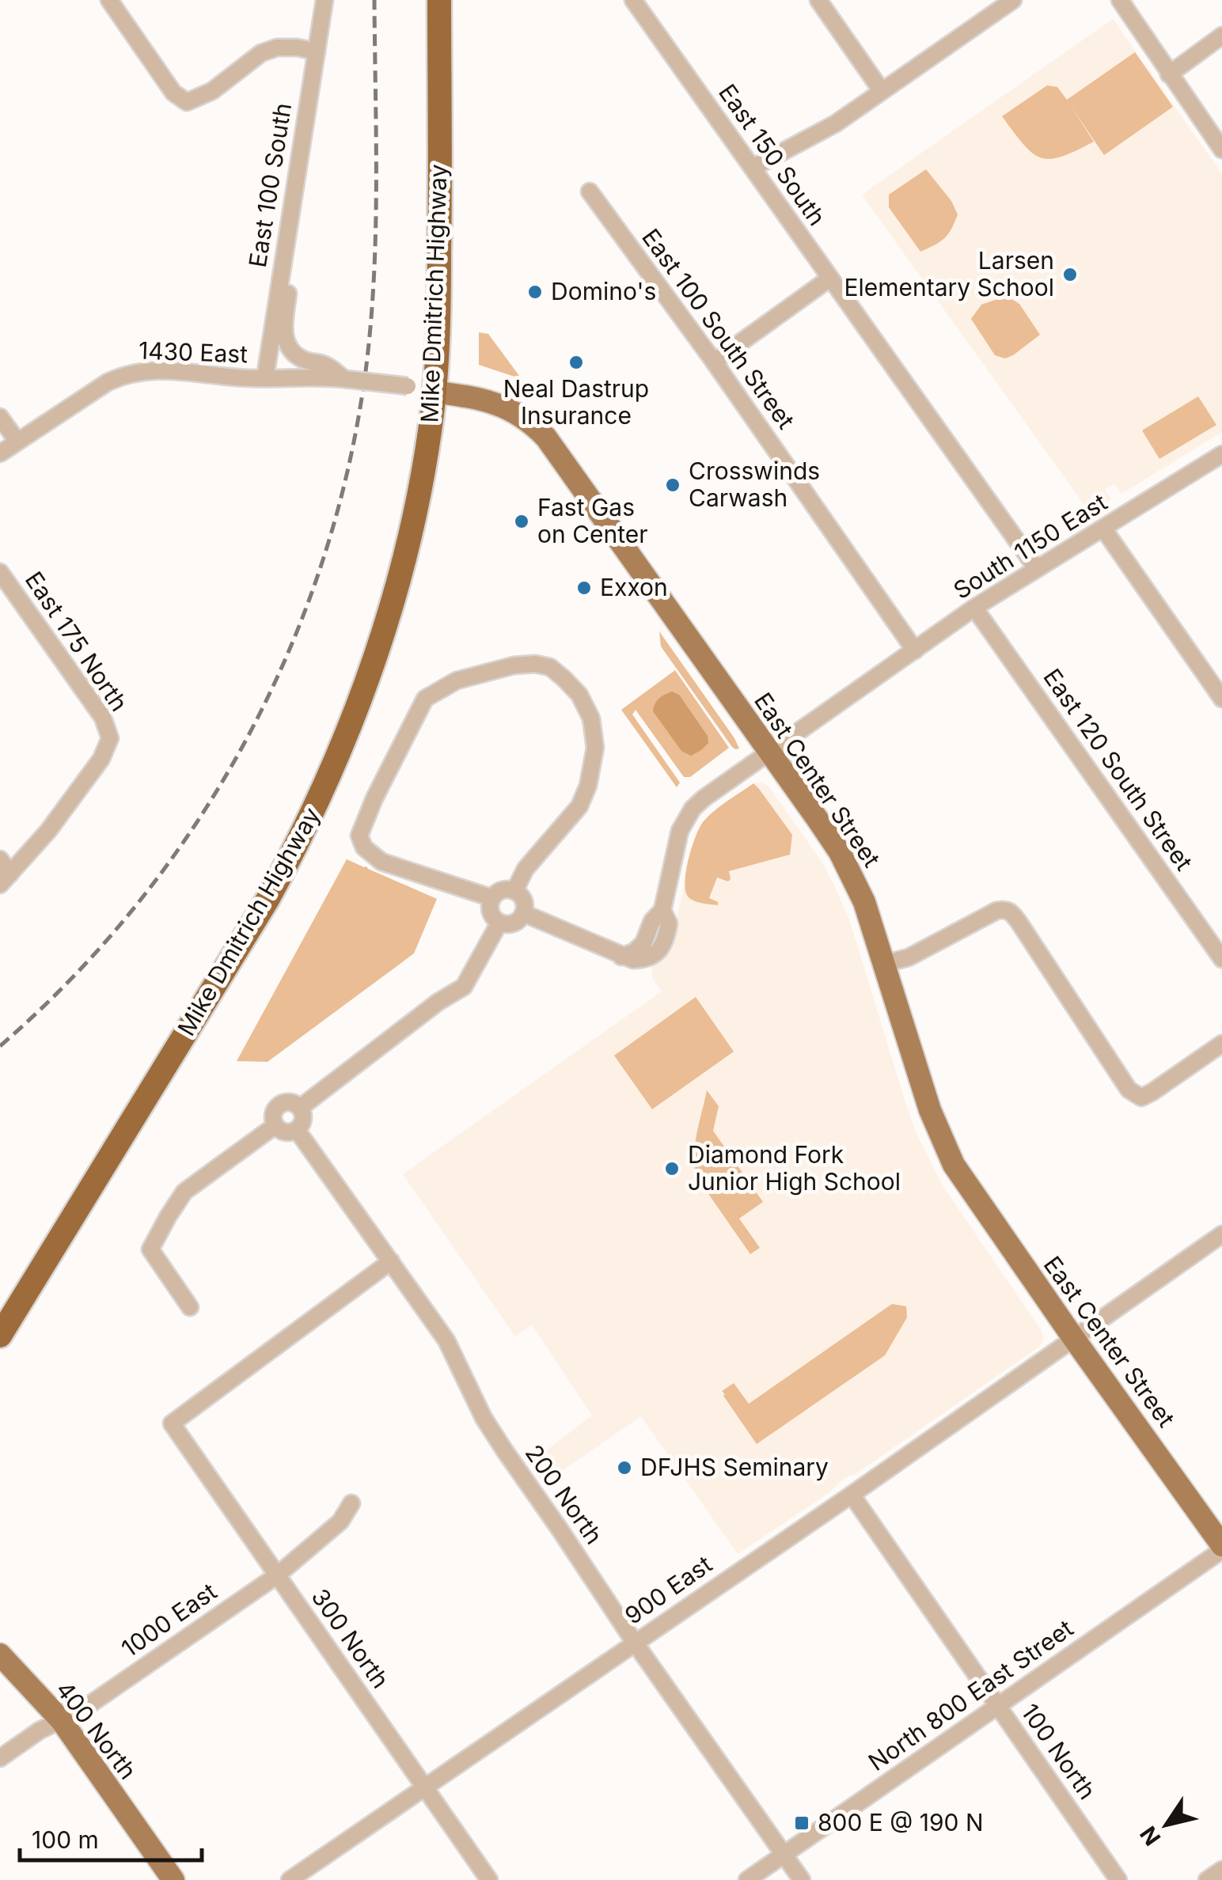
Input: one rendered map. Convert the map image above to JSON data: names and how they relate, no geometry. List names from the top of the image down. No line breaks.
{"streets":{"highway":["Mike Dmitrich Highway"],"main road":["East Center Street","400 North"],"street":["East 150 South","East 100 South","East 100 South Street","1430 East","South 1150 East","East 175 North","East 120 South Street","200 North","900 East","1000 East","300 North","North 800 East Street","100 North"]},"crossings":[["East 150 South","South 1150 East"],["East 100 South","1430 East"],["East 100 South","East Center Street"],["Mike Dmitrich Highway","East Center Street"],["East 100 South Street","South 1150 East"],["1430 East","East Center Street"],["South 1150 East","East 120 South Street"],["South 1150 East","East Center Street"],["East Center Street","900 East"],["East Center Street","North 800 East Street"],["200 North","900 East"],["200 North","300 North"],["200 North","North 800 East Street"],["900 East","300 North"],["900 East","100 North"],["1000 East","300 North"],["1000 East","400 North"],["North 800 East Street","100 North"]],"places":{"other":["Larsen Elementary School","Domino's","Neal Dastrup Insurance","Crosswinds Carwash","Fast Gas on Center","Exxon","Diamond Fork Junior High School","DFJHS Seminary"],"transit":["800 E @ 190 N"]},"scale_bar":"100 m","north":"bottom left"}
